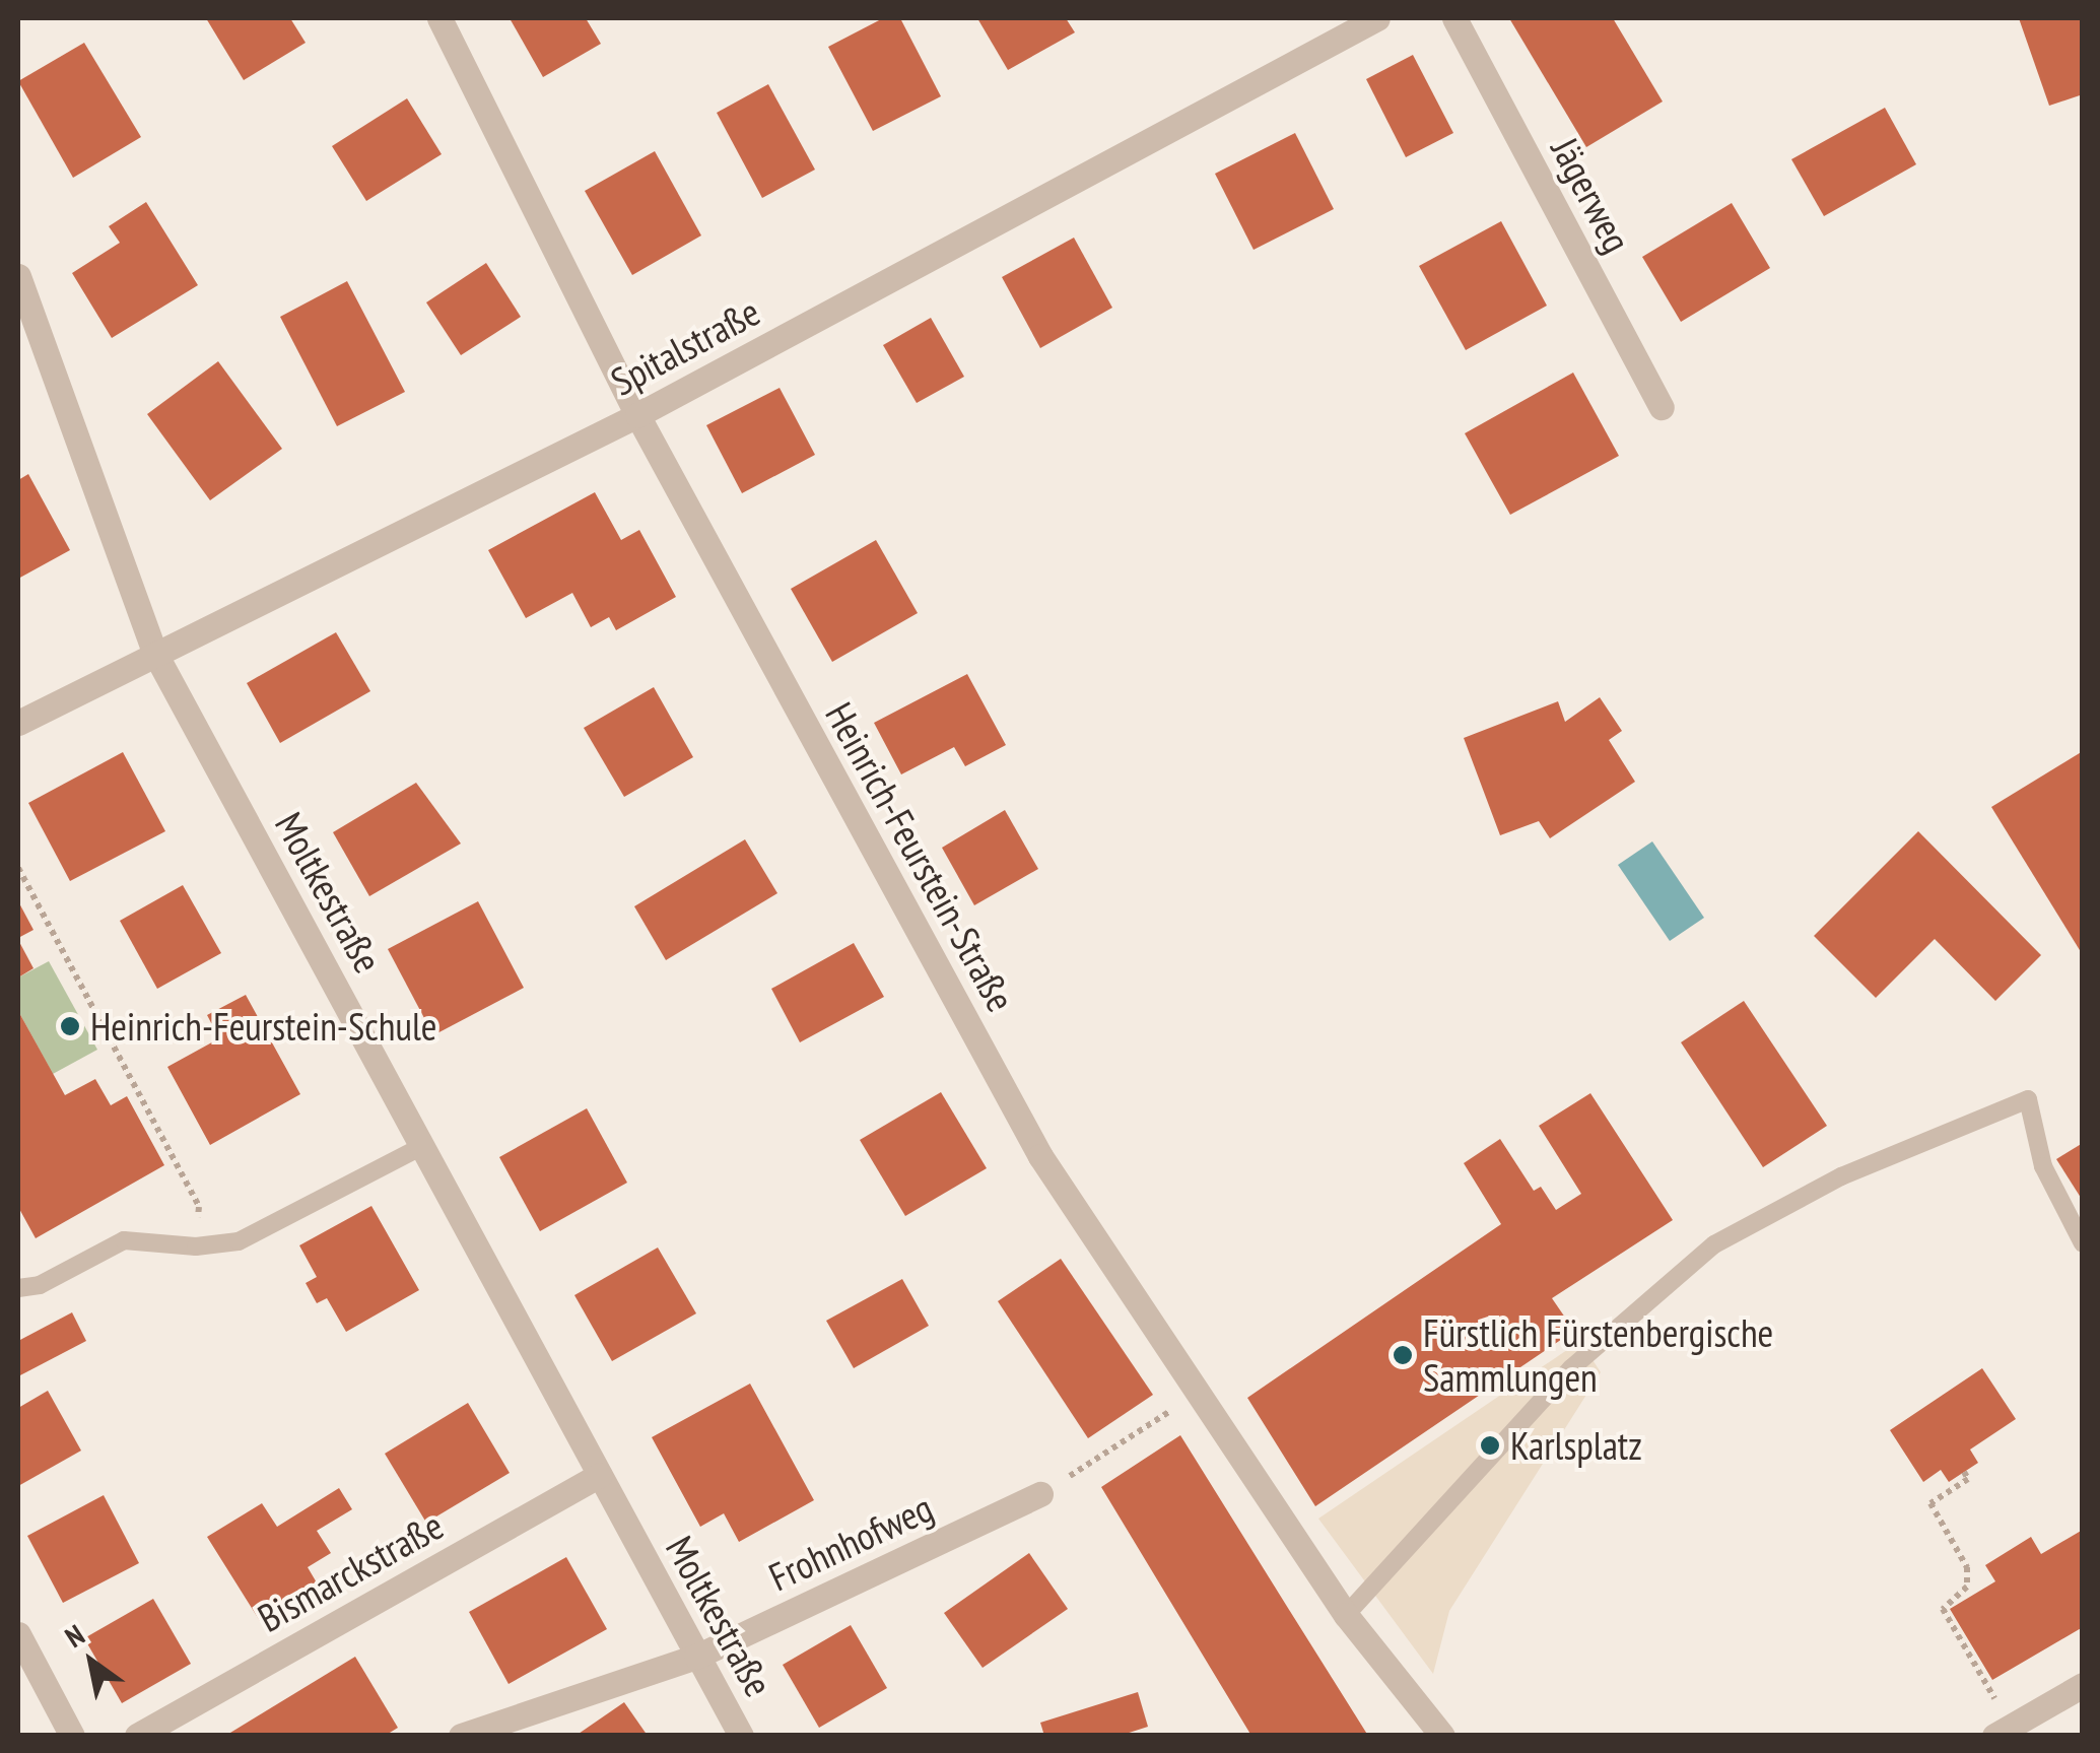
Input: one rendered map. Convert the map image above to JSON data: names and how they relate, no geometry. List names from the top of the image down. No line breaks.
{"streets":{"street":["Jägerweg","Spitalstraße","Heinrich-Feurstein-Straße","Moltkestraße","Frohnhofweg","Bismarckstraße"]},"crossings":[["Spitalstraße","Heinrich-Feurstein-Straße"],["Spitalstraße","Moltkestraße"],["Moltkestraße","Frohnhofweg"],["Moltkestraße","Bismarckstraße"]],"places":["Heinrich-Feurstein-Schule","Fürstlich Fürstenbergische Sammlungen","Karlsplatz"],"north":"top left"}
